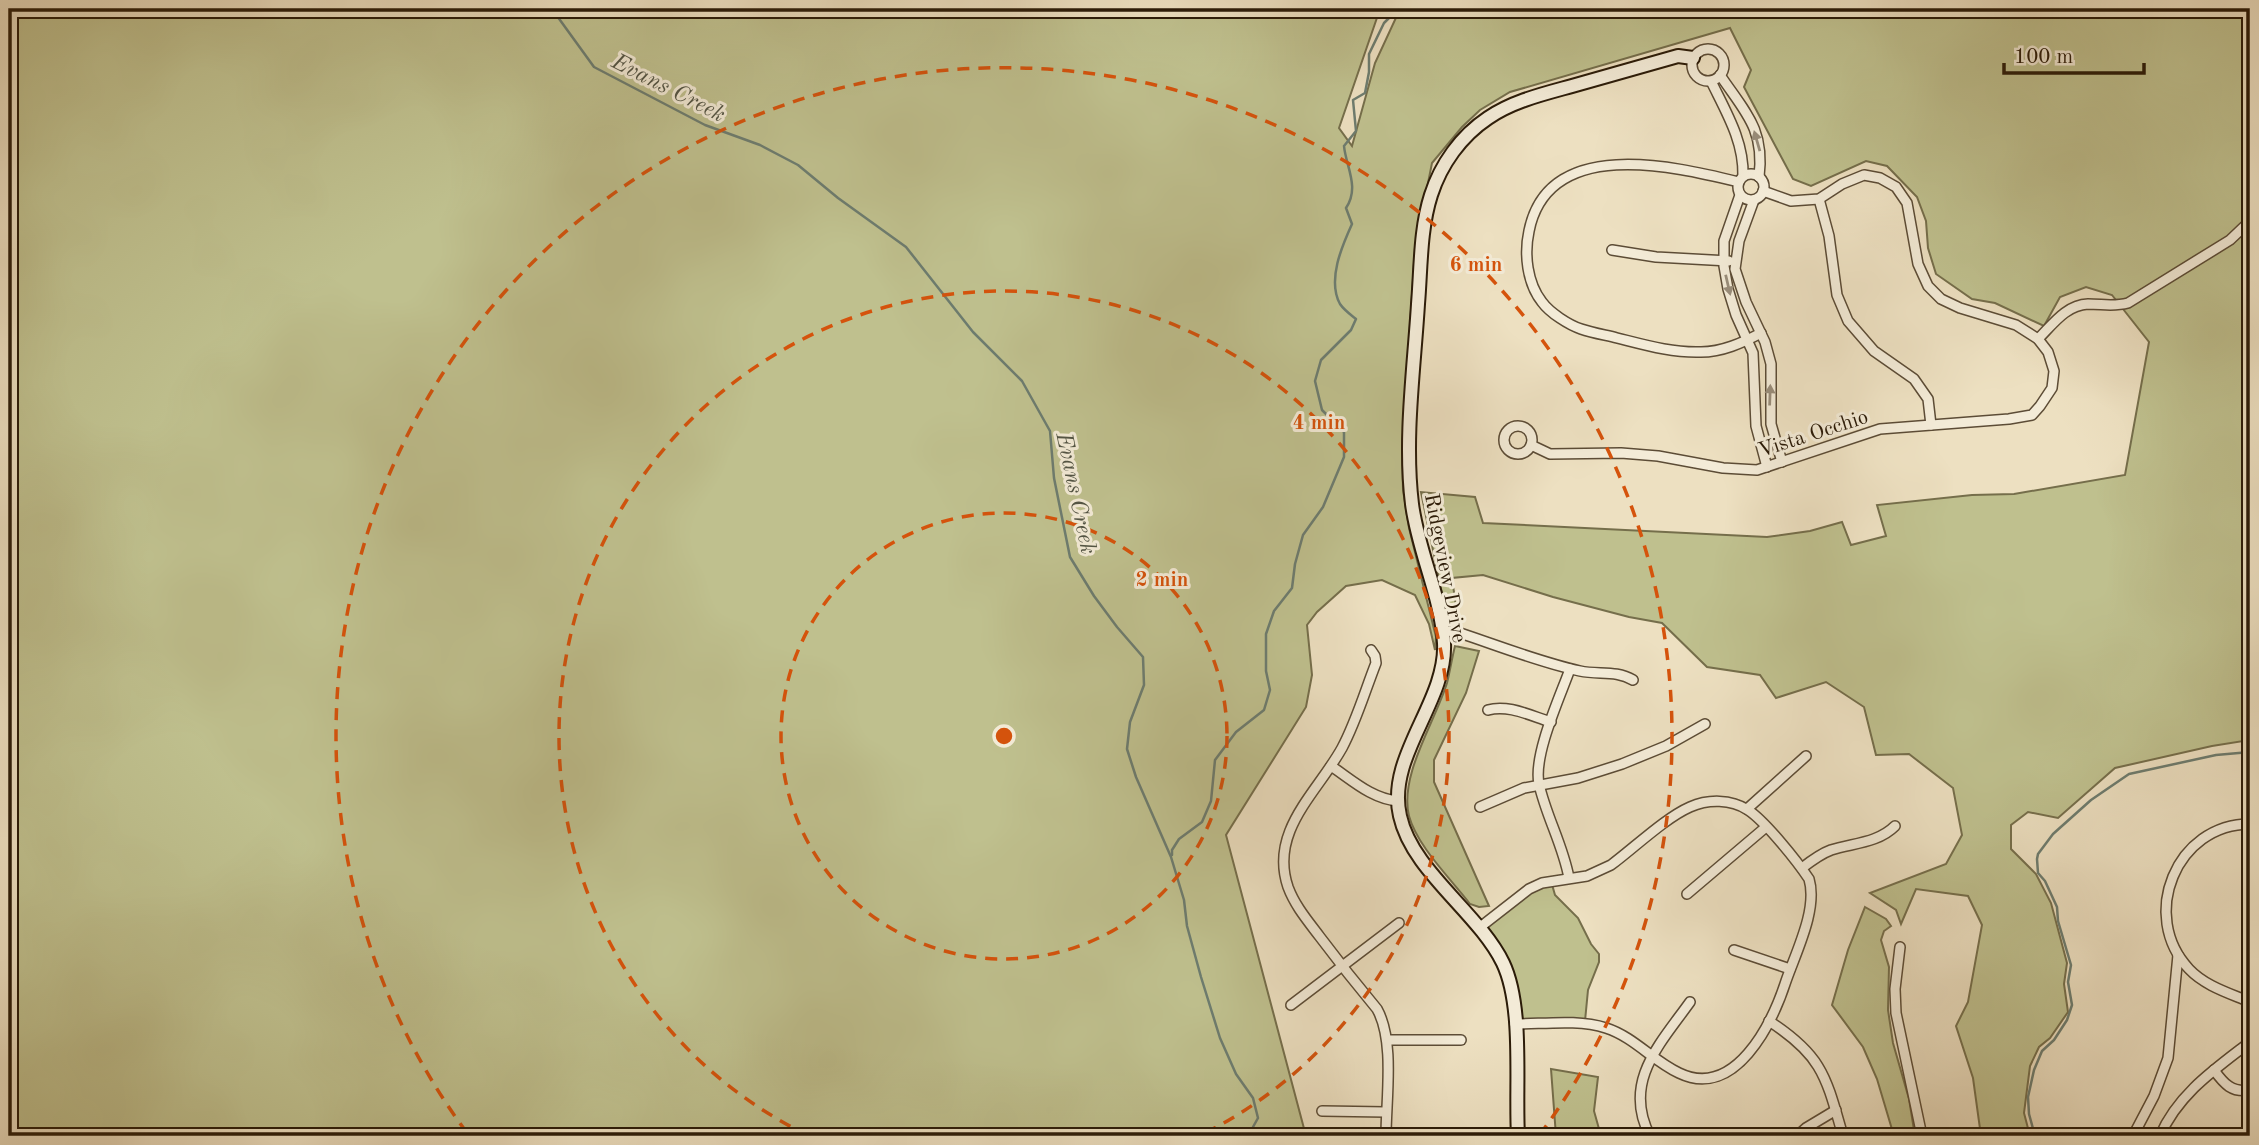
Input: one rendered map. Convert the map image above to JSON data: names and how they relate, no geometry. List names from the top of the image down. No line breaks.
{"streets":{"street":["Vista Occhio","Ridgeview Drive"]},"water":["Evans Creek"],"scale_bar":"100 m","rings":["6 min","4 min","2 min"]}
